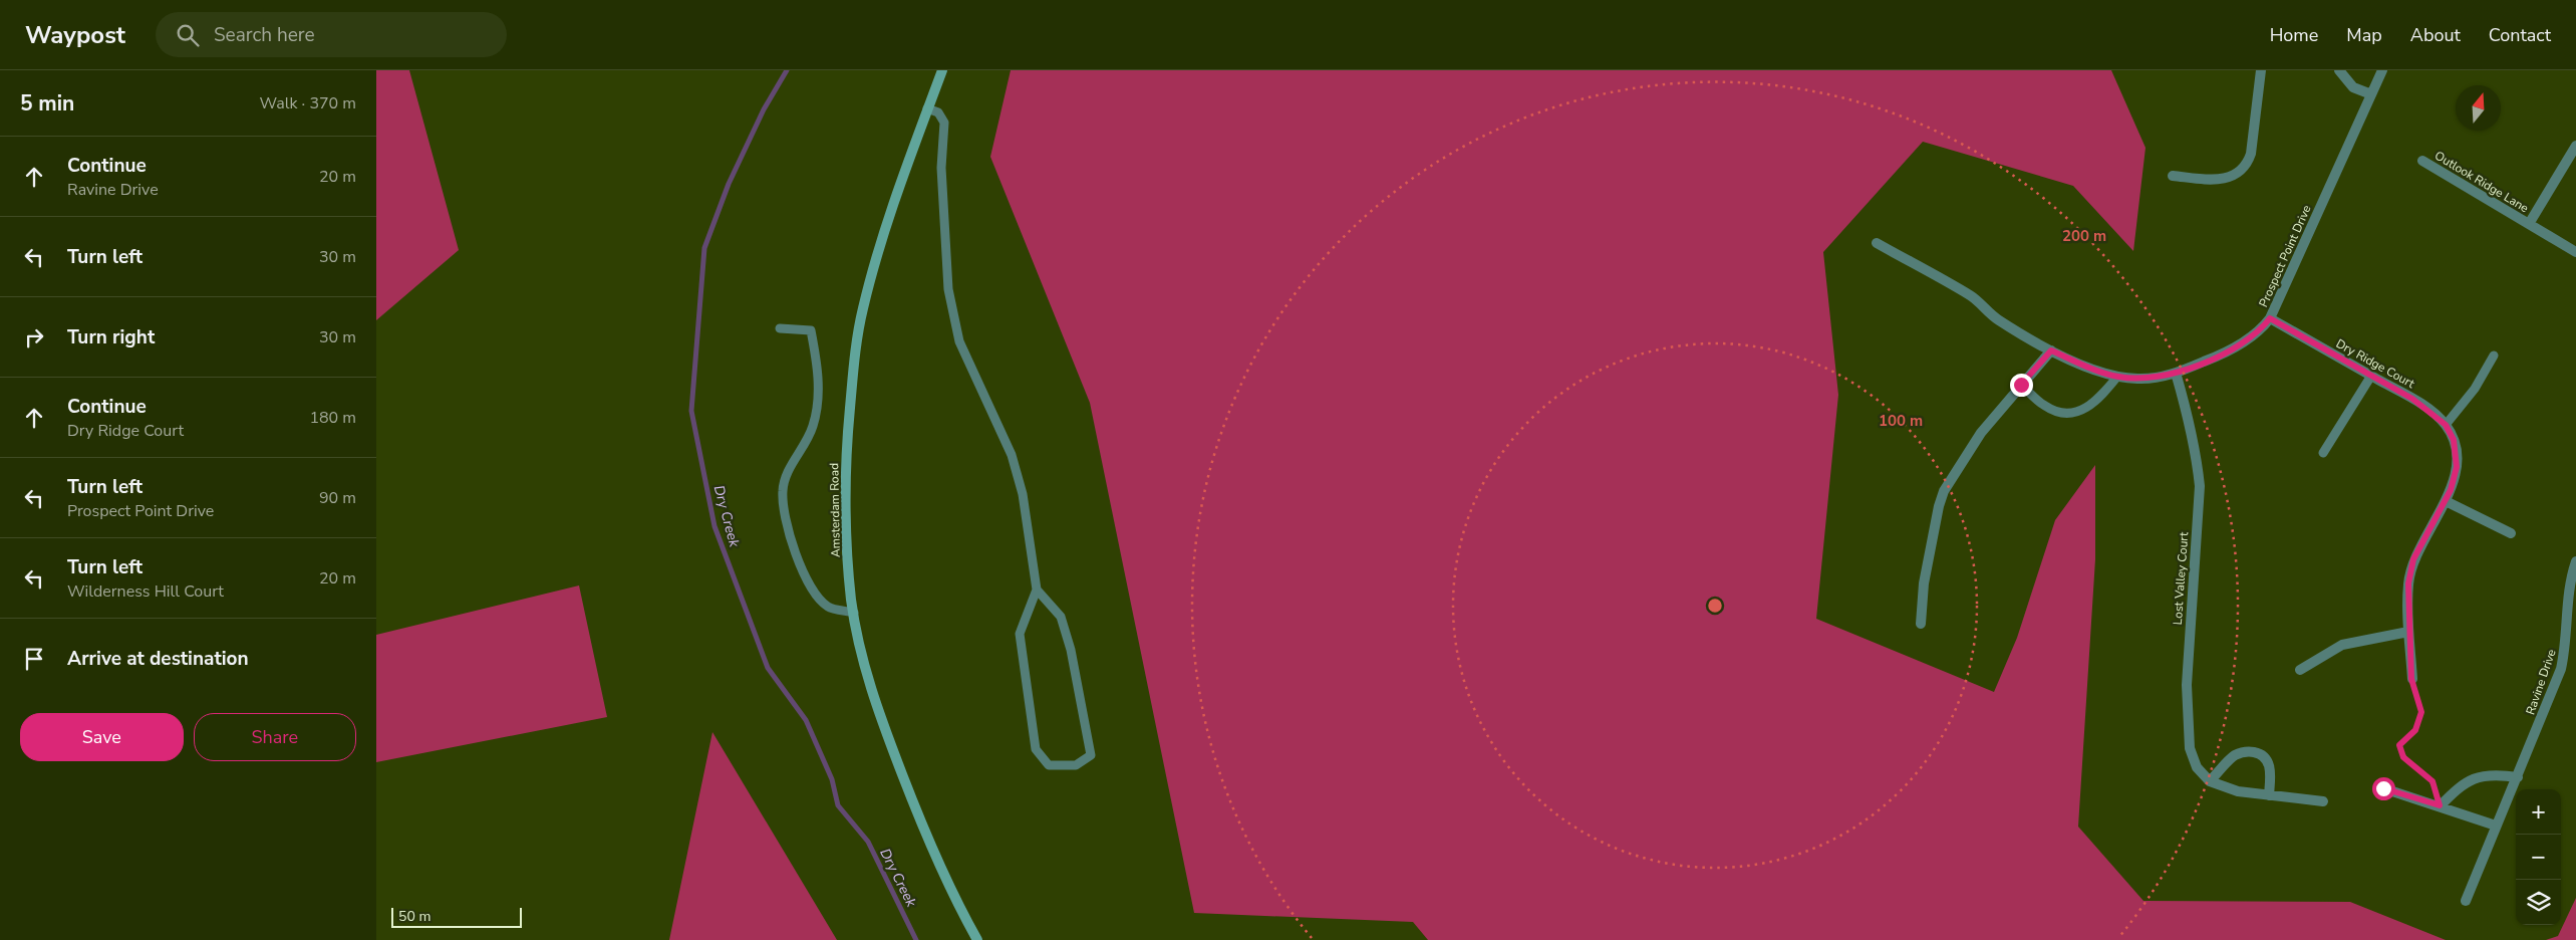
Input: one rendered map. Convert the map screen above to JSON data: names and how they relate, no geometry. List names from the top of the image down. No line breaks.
{"streets":{"main road":["Amsterdam Road"],"street":["Outlook Ridge Lane","Prospect Point Drive","Dry Ridge Court","Lost Valley Court","Ravine Drive"]},"crossings":[["Prospect Point Drive","Dry Ridge Court"],["Prospect Point Drive","Lost Valley Court"]],"water":["Dry Creek"],"scale_bar":"50 m","north":"top","page":{"header":"Waypost","search":"Search here","nav":["Home","Map","About","Contact"],"heading":["5 min","Walk · 370 m"],"list":[["Continue","Ravine Drive","20 m"],["Turn left","30 m"],["Turn right","30 m"],["Continue","Dry Ridge Court","180 m"],["Turn left","Prospect Point Drive","90 m"],["Turn left","Wilderness Hill Court","20 m"],"Arrive at destination"],"buttons":["Save","Share"],"map_buttons":["+","−"],"scale":"50 m"},"rings":["200 m","100 m"]}
